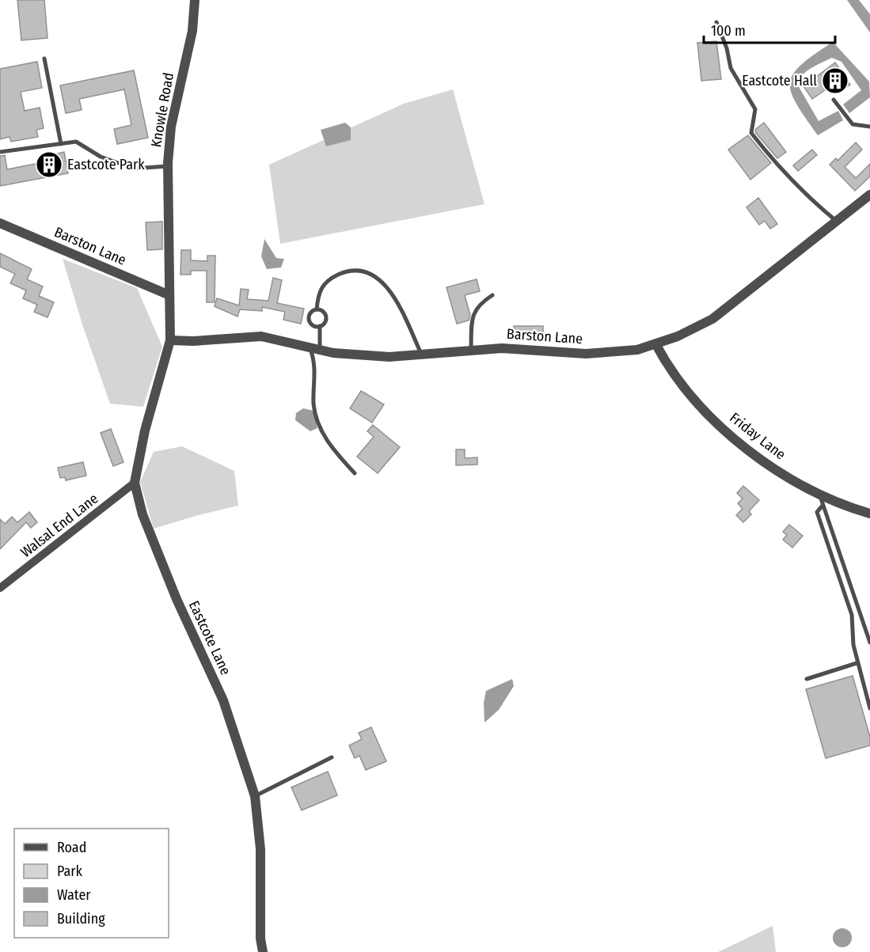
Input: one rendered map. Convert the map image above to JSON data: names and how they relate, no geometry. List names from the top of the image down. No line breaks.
{"streets":{"street":["Knowle Road","Barston Lane","Friday Lane","Walsal End Lane","Eastcote Lane"]},"crossings":[["Knowle Road","Barston Lane"],["Knowle Road","Eastcote Lane"],["Barston Lane","Friday Lane"],["Barston Lane","Eastcote Lane"],["Walsal End Lane","Eastcote Lane"]],"places":{"building":["Eastcote Hall","Eastcote Park"]},"legend":["Road","Park","Water","Building"],"scale_bar":"100 m"}
